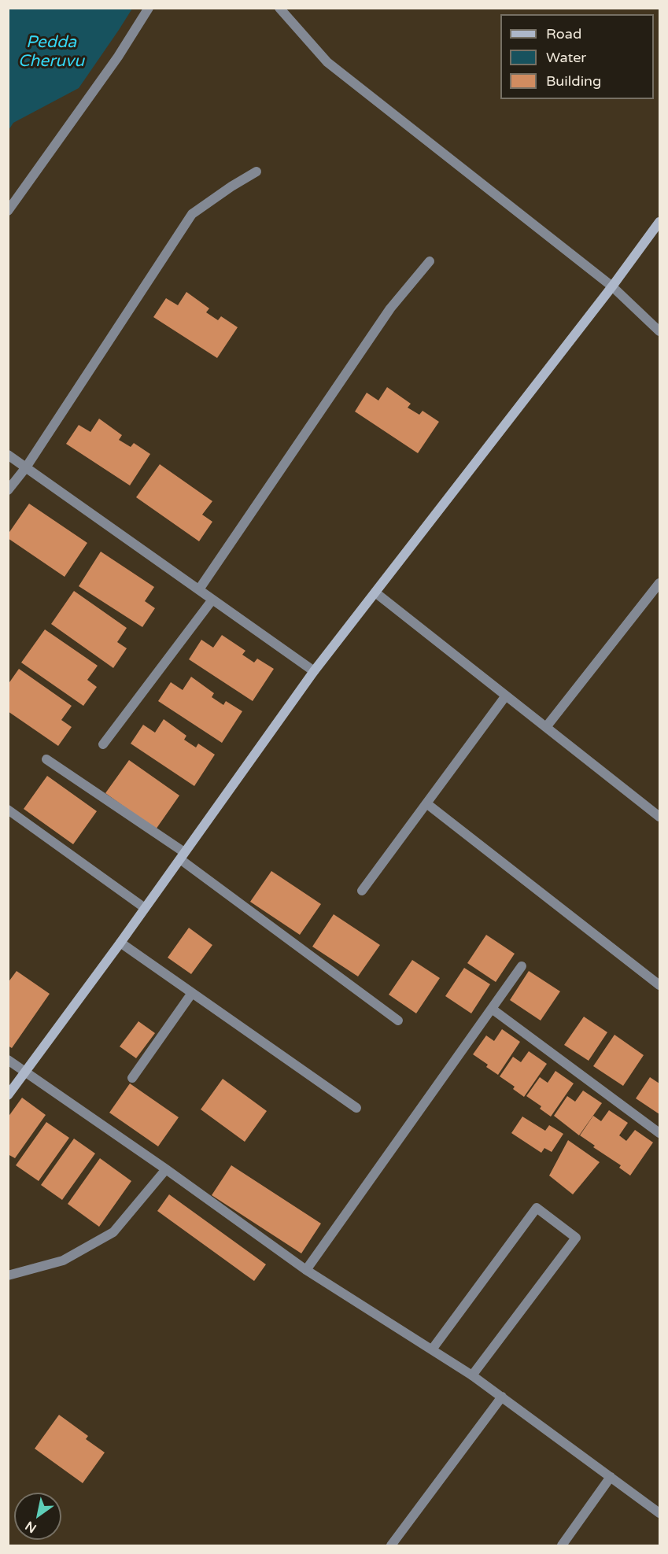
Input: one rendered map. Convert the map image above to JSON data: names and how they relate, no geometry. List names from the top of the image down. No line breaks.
{"water":["Pedda Cheruvu"],"legend":["Road","Water","Building"],"north":"bottom left"}
